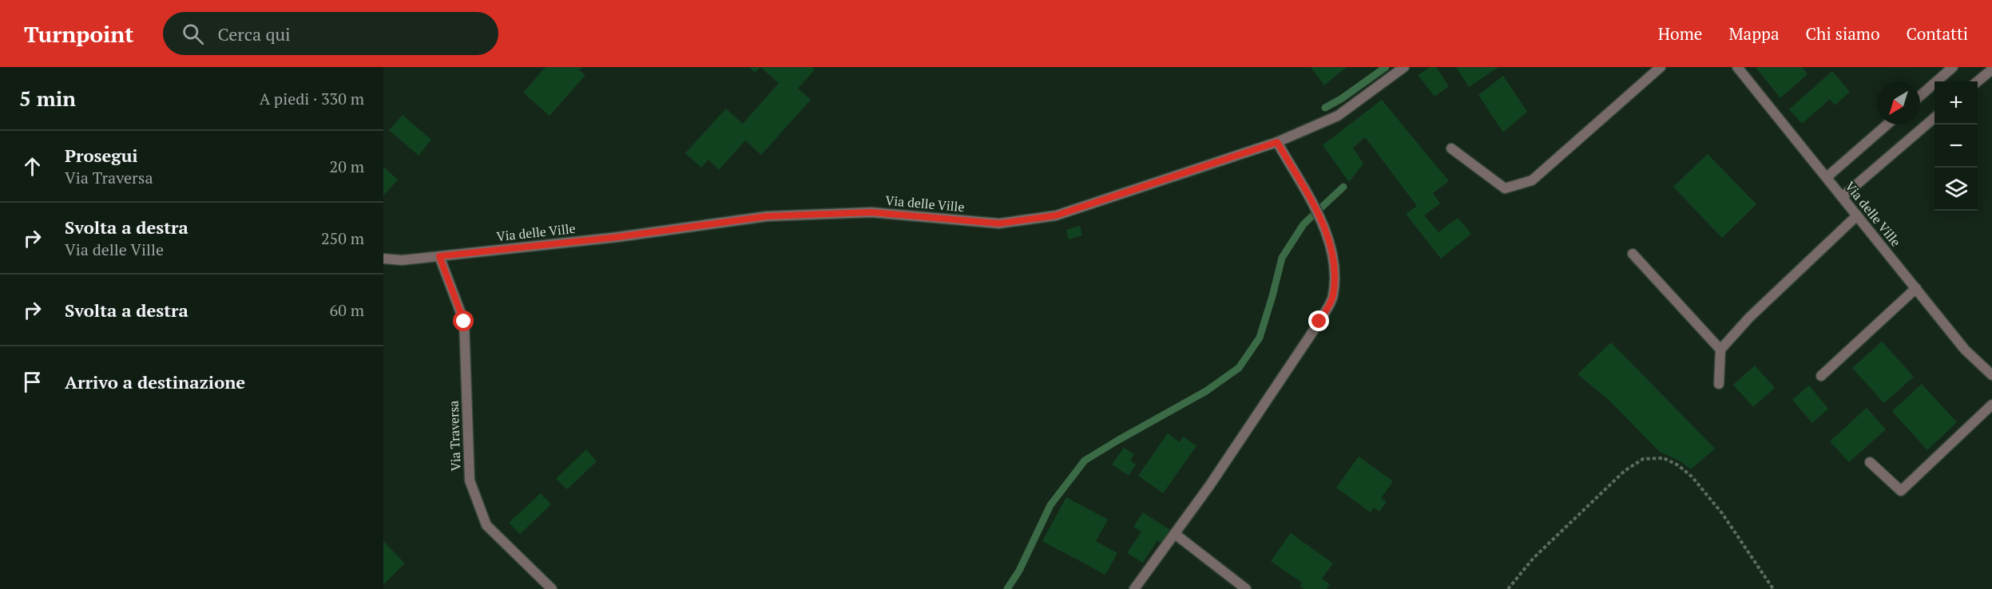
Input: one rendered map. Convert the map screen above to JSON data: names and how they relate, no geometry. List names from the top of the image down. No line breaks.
{"streets":{"street":["Via delle Ville","Via Traversa"]},"crossings":[["Via delle Ville","Via Traversa"]],"north":"bottom left","page":{"header":"Turnpoint","search":"Cerca qui","nav":["Home","Mappa","Chi siamo","Contatti"],"heading":["5 min","A piedi · 330 m"],"map_buttons":["+","−"],"list":[["Prosegui","Via Traversa","20 m"],["Svolta a destra","Via delle Ville","250 m"],["Svolta a destra","60 m"],"Arrivo a destinazione"]}}
